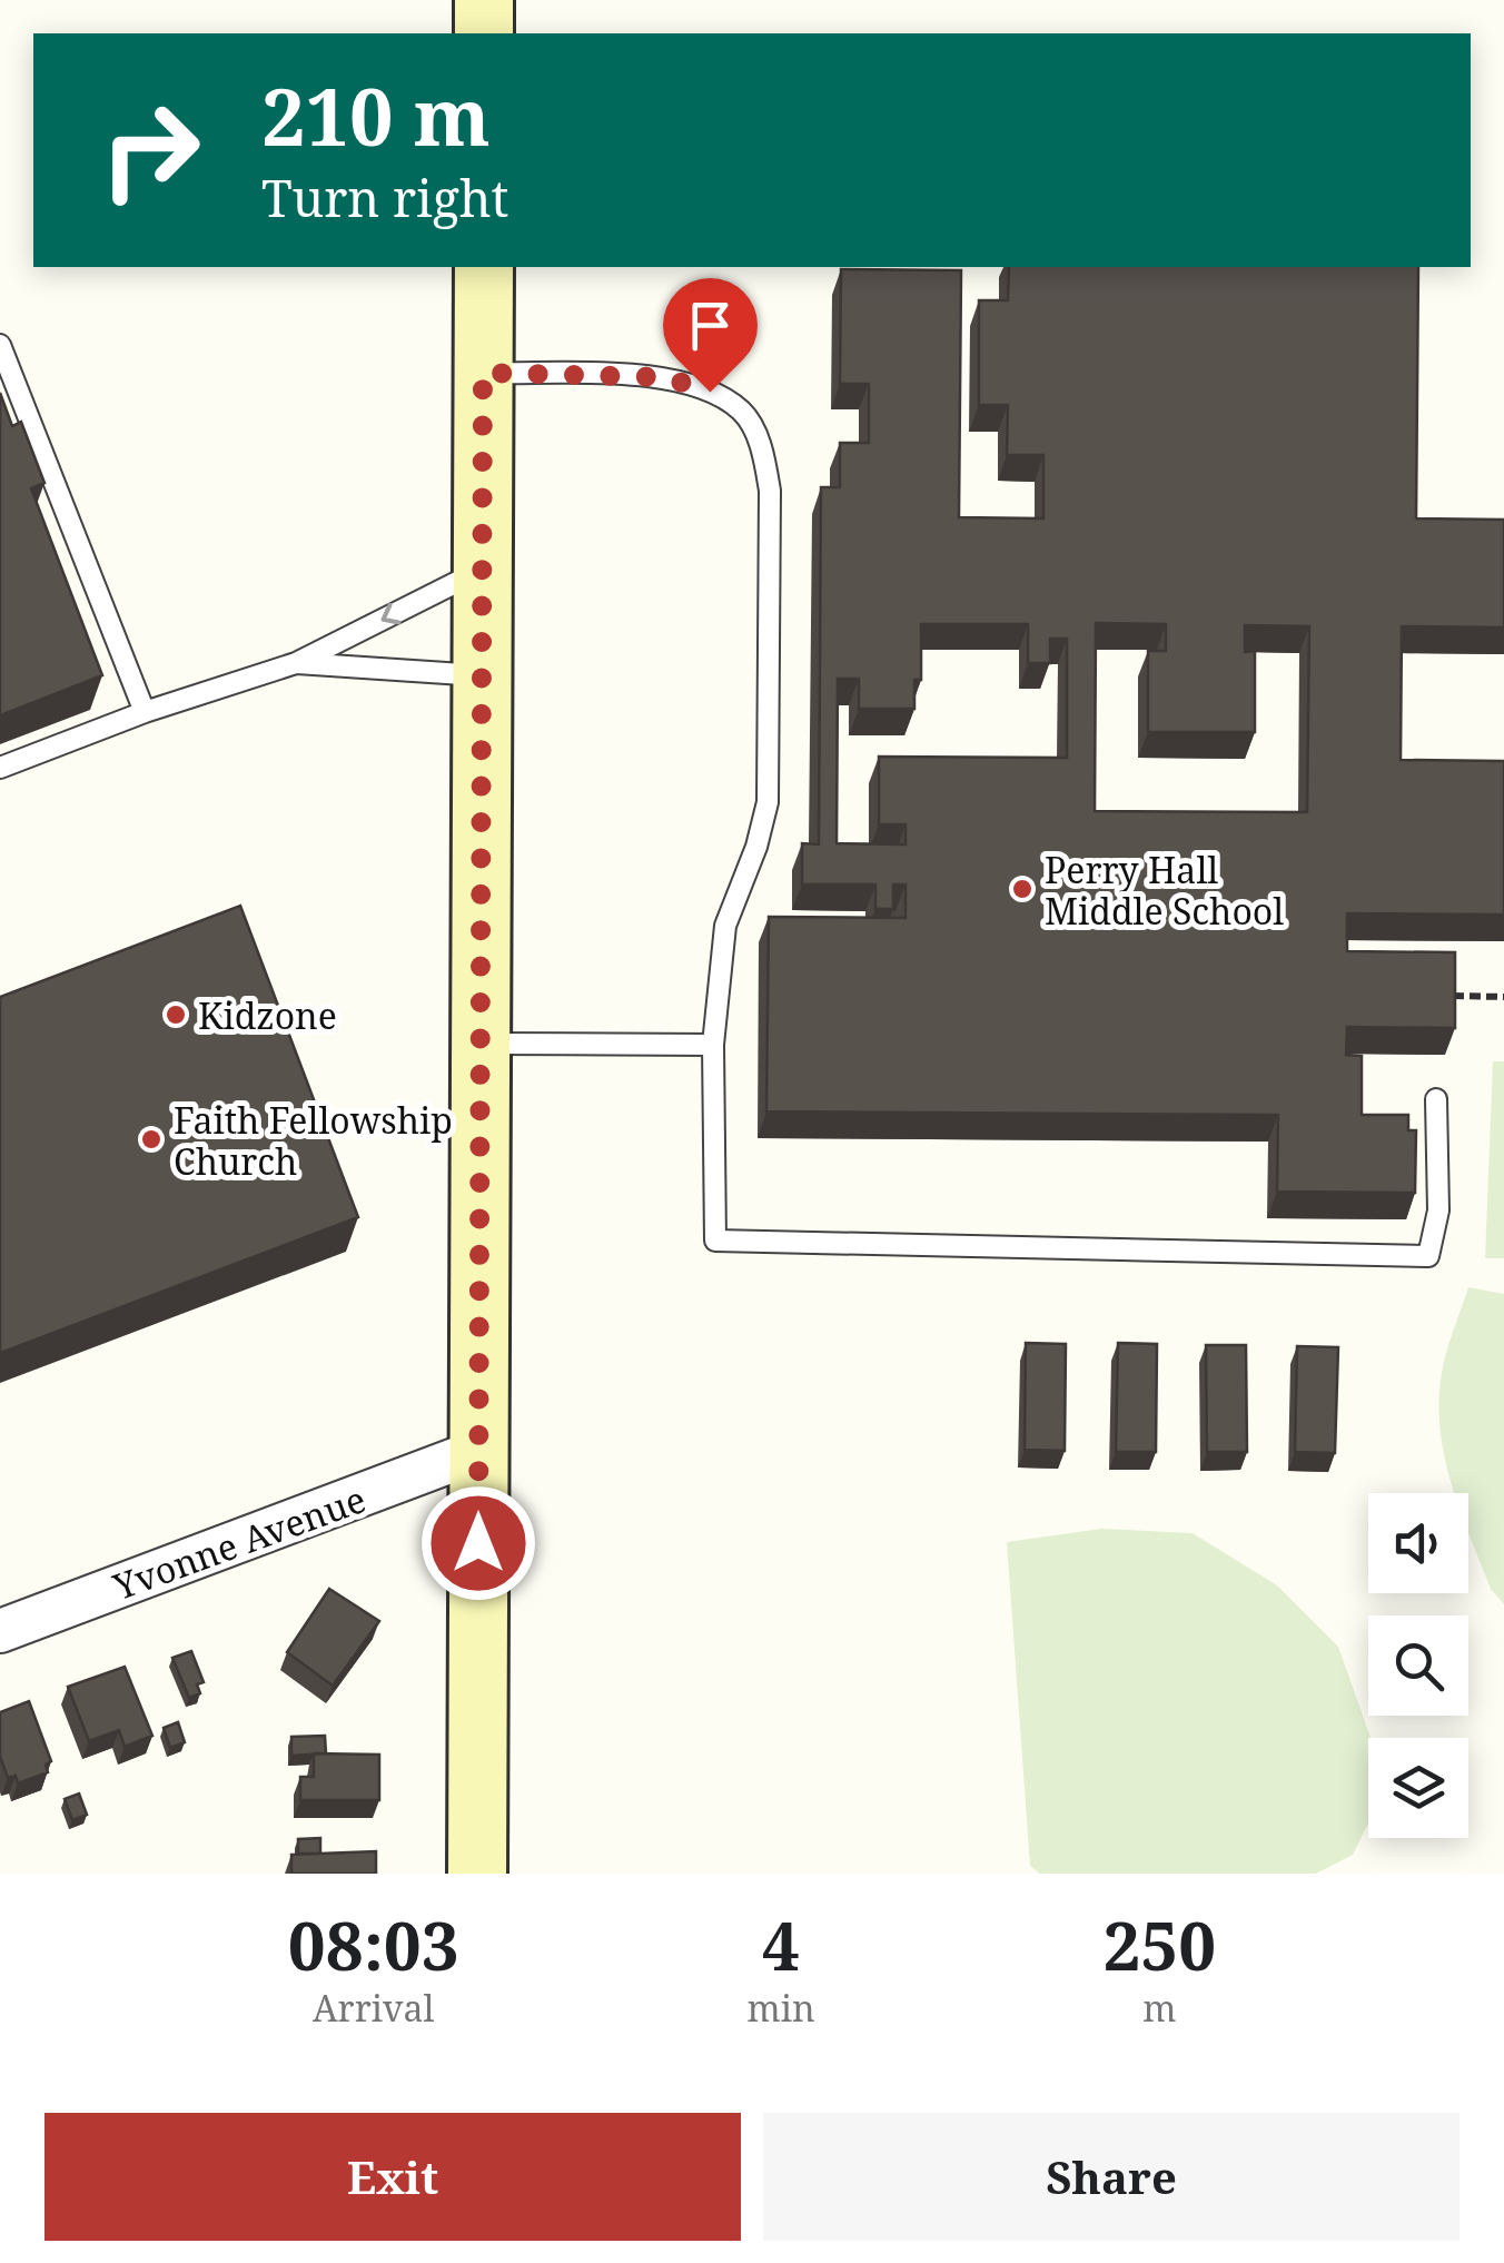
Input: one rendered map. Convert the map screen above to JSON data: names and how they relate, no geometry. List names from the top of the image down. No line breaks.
{"streets":{"street":["Yvonne Avenue"]},"places":["Perry Hall Middle School","Kidzone","Faith Fellowship Church"],"page":{"turn":["210 m","Turn right"],"eta":["08:03","Arrival","4","min","250","m"],"buttons":["Exit","Share"]}}
